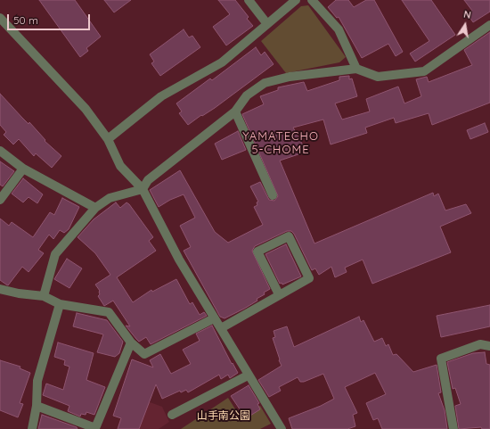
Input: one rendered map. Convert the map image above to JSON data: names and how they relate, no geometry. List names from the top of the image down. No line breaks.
{"districts":["YAMATECHO 5-CHOME"],"parks":["山手南公園"],"scale_bar":"50 m","north":"top"}
